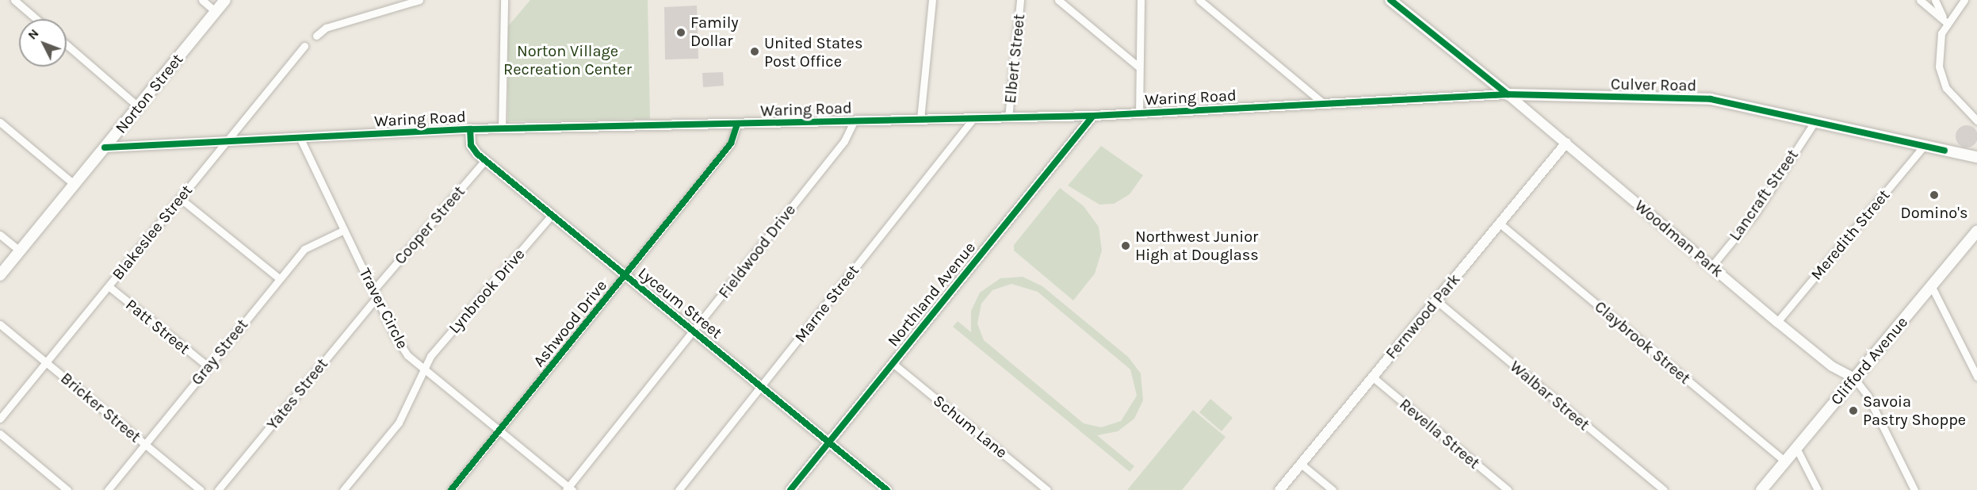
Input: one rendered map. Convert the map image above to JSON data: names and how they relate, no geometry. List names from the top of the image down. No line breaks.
{"streets":{"main road":["Culver Road","Norton Street","Clifford Avenue"],"street":["Elbert Street","Waring Road","Lancraft Street","Cooper Street","Blakeslee Street","Meredith Street","Woodman Park","Fieldwood Drive","Lynbrook Drive","Northland Avenue","Lyceum Street","Marne Street","Traver Circle","Fernwood Park","Ashwood Drive","Patt Street","Claybrook Street","Gray Street","Yates Street","Walbar Street","Bricker Street","Schum Lane","Revella Street"]},"crossings":[["Elbert Street","Waring Road"],["Culver Road","Waring Road"],["Culver Road","Lancraft Street"],["Culver Road","Meredith Street"],["Culver Road","Woodman Park"],["Norton Street","Waring Road"],["Waring Road","Blakeslee Street"],["Waring Road","Woodman Park"],["Waring Road","Fieldwood Drive"],["Waring Road","Northland Avenue"],["Waring Road","Lyceum Street"],["Waring Road","Marne Street"],["Waring Road","Traver Circle"],["Waring Road","Ashwood Drive"],["Lancraft Street","Woodman Park"],["Cooper Street","Lyceum Street"],["Cooper Street","Traver Circle"],["Cooper Street","Yates Street"],["Blakeslee Street","Patt Street"],["Blakeslee Street","Bricker Street"],["Meredith Street","Woodman Park"],["Woodman Park","Fernwood Park"],["Woodman Park","Clifford Avenue"],["Fieldwood Drive","Lyceum Street"],["Fieldwood Drive","Traver Circle"],["Lynbrook Drive","Lyceum Street"],["Lynbrook Drive","Traver Circle"],["Northland Avenue","Lyceum Street"],["Northland Avenue","Schum Lane"],["Lyceum Street","Marne Street"],["Lyceum Street","Ashwood Drive"],["Traver Circle","Ashwood Drive"],["Traver Circle","Gray Street"],["Traver Circle","Yates Street"],["Fernwood Park","Claybrook Street"],["Fernwood Park","Walbar Street"],["Fernwood Park","Revella Street"],["Patt Street","Gray Street"],["Claybrook Street","Clifford Avenue"],["Gray Street","Bricker Street"]],"parks":["Norton Village Recreation Center"],"places":["Family Dollar","United States Post Office","Domino's","Northwest Junior High at Douglass","Savoia Pastry Shoppe"],"north":"top left"}
